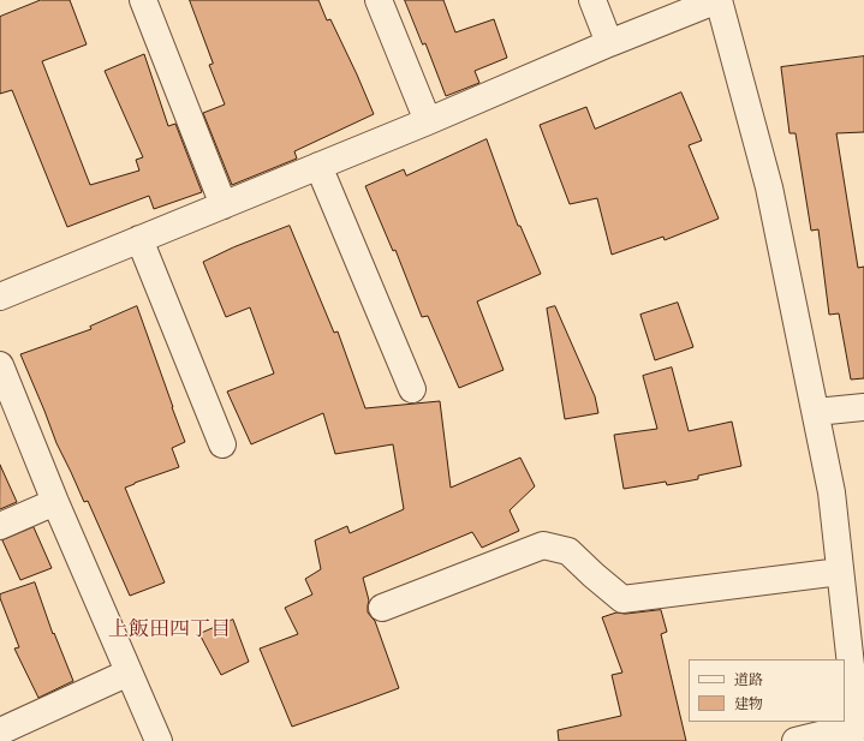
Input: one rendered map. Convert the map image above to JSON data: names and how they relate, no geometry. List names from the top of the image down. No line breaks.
{"districts":["上飯田四丁目"],"legend":["道路","建物"]}
